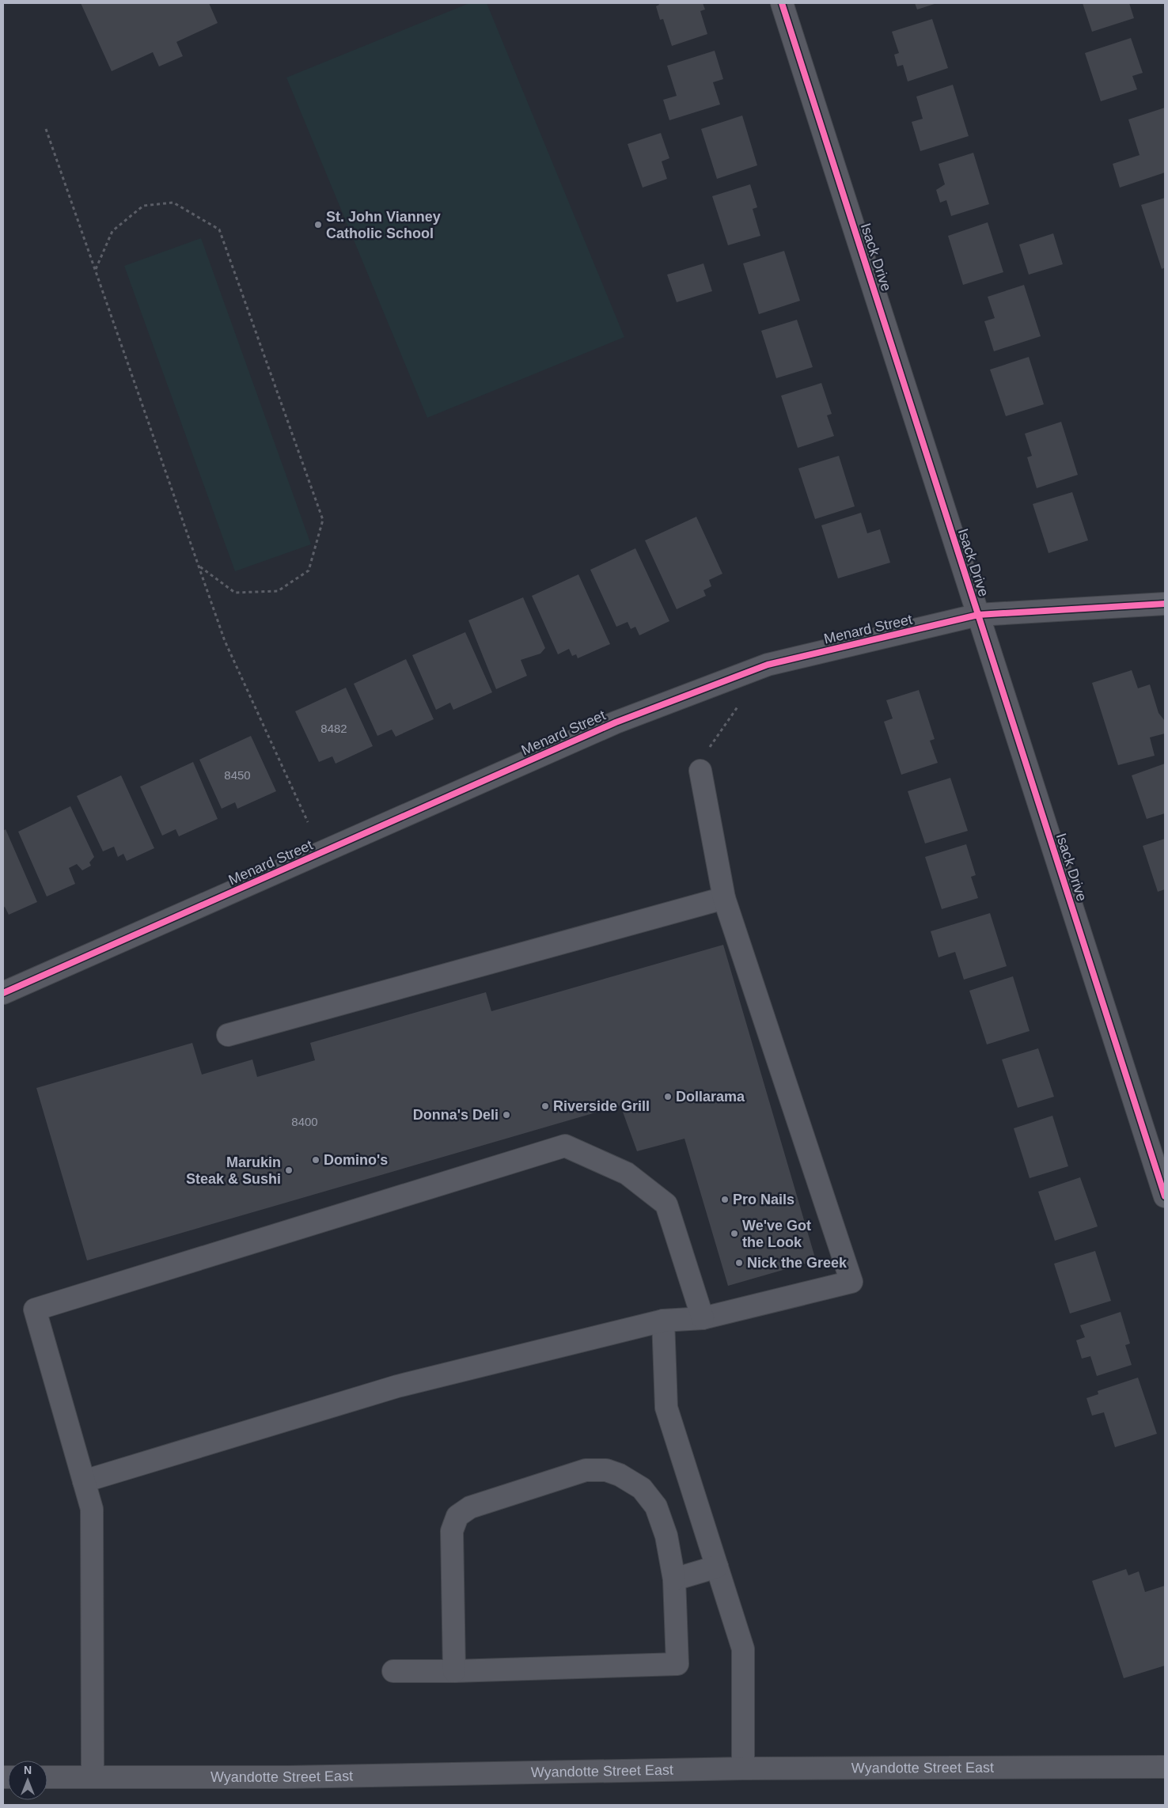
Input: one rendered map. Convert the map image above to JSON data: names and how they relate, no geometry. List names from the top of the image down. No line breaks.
{"streets":{"street":["Isack Drive","Menard Street","Wyandotte Street East"]},"crossings":[["Isack Drive","Menard Street"]],"places":["St. John Vianney Catholic School","Dollarama","Riverside Grill","Donna's Deli","Domino's","Marukin Steak & Sushi","Pro Nails","We've Got the Look","Nick the Greek"],"house_numbers":["8482","8450","8400"],"north":"top"}
